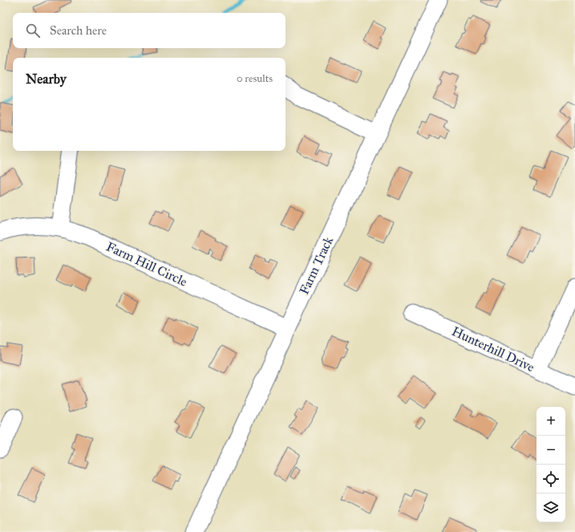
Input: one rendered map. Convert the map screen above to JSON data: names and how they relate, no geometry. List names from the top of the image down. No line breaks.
{"streets":{"street":["Farm Hill Circle","Farm Track","Hunterhill Drive"]},"crossings":[["Farm Hill Circle","Farm Track"]],"page":{"search":"Search here","heading":["Nearby","0 results"],"map_buttons":["+","−"]}}
